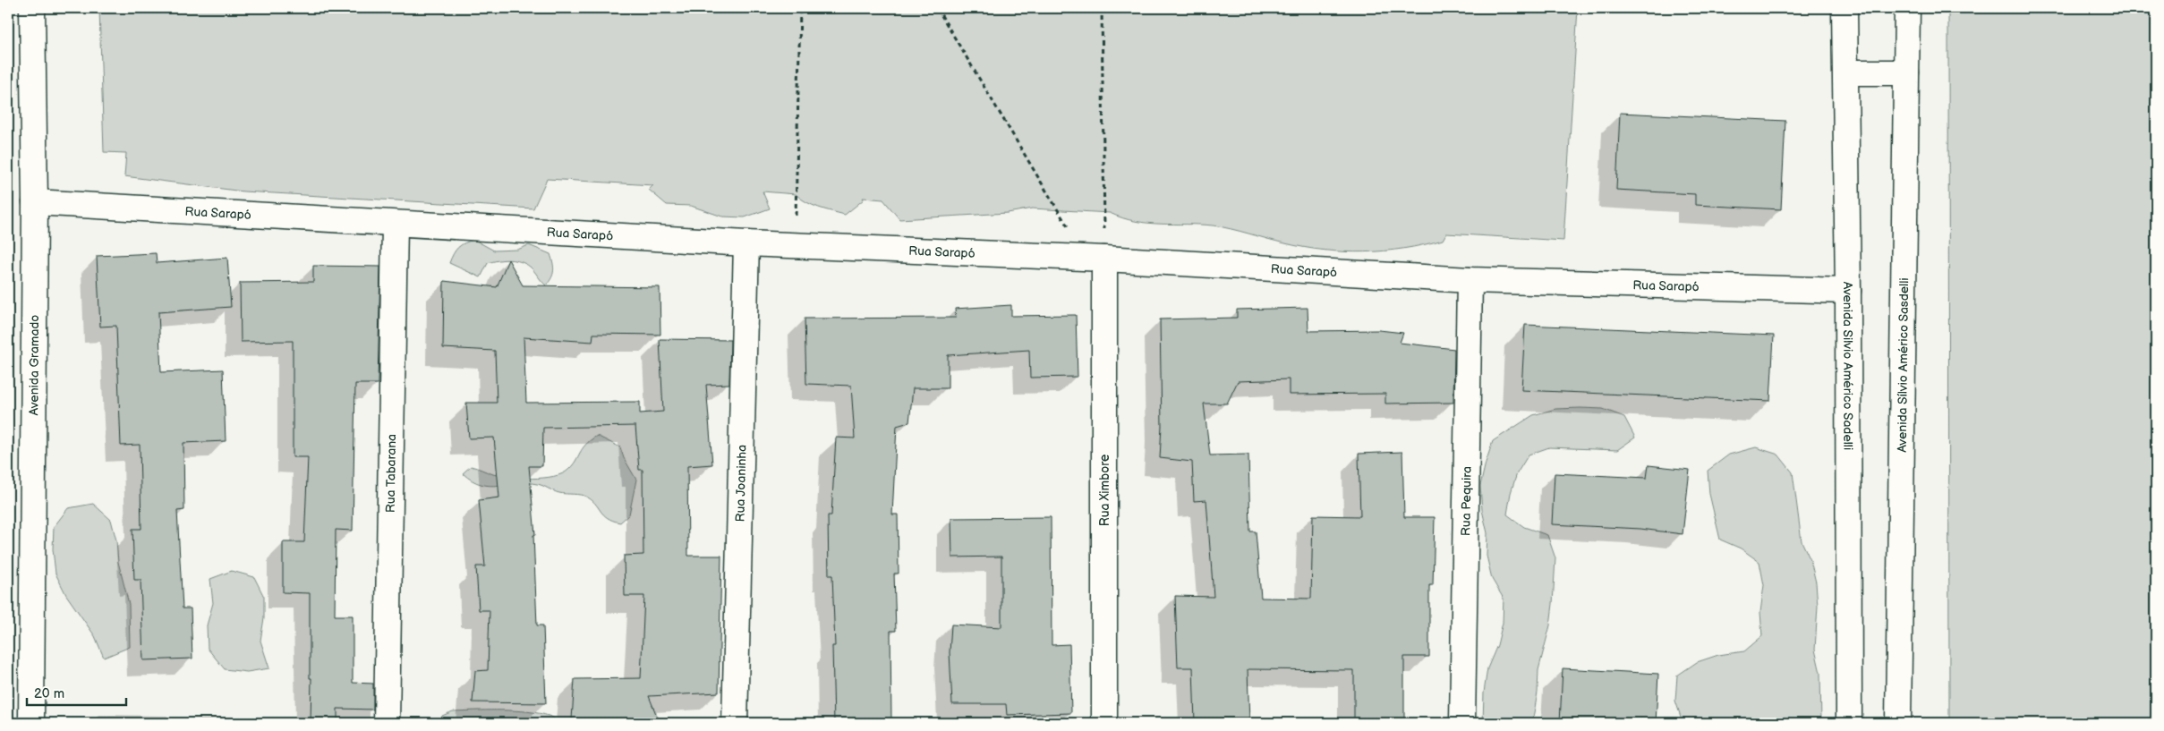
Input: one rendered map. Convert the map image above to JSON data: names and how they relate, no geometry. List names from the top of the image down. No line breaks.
{"streets":{"street":["Rua Sarapó","Avenida Gramado","Avenida Silvio Américo Sadelli","Avenida Sílvio Américo Sasdelli","Rua Tabarana","Rua Joaninha","Rua Ximbore","Rua Pequira"]},"crossings":[["Rua Sarapó","Avenida Gramado"],["Rua Sarapó","Avenida Silvio Américo Sadelli"],["Rua Sarapó","Rua Tabarana"],["Rua Sarapó","Rua Joaninha"],["Rua Sarapó","Rua Ximbore"],["Rua Sarapó","Rua Pequira"]],"scale_bar":"20 m"}
